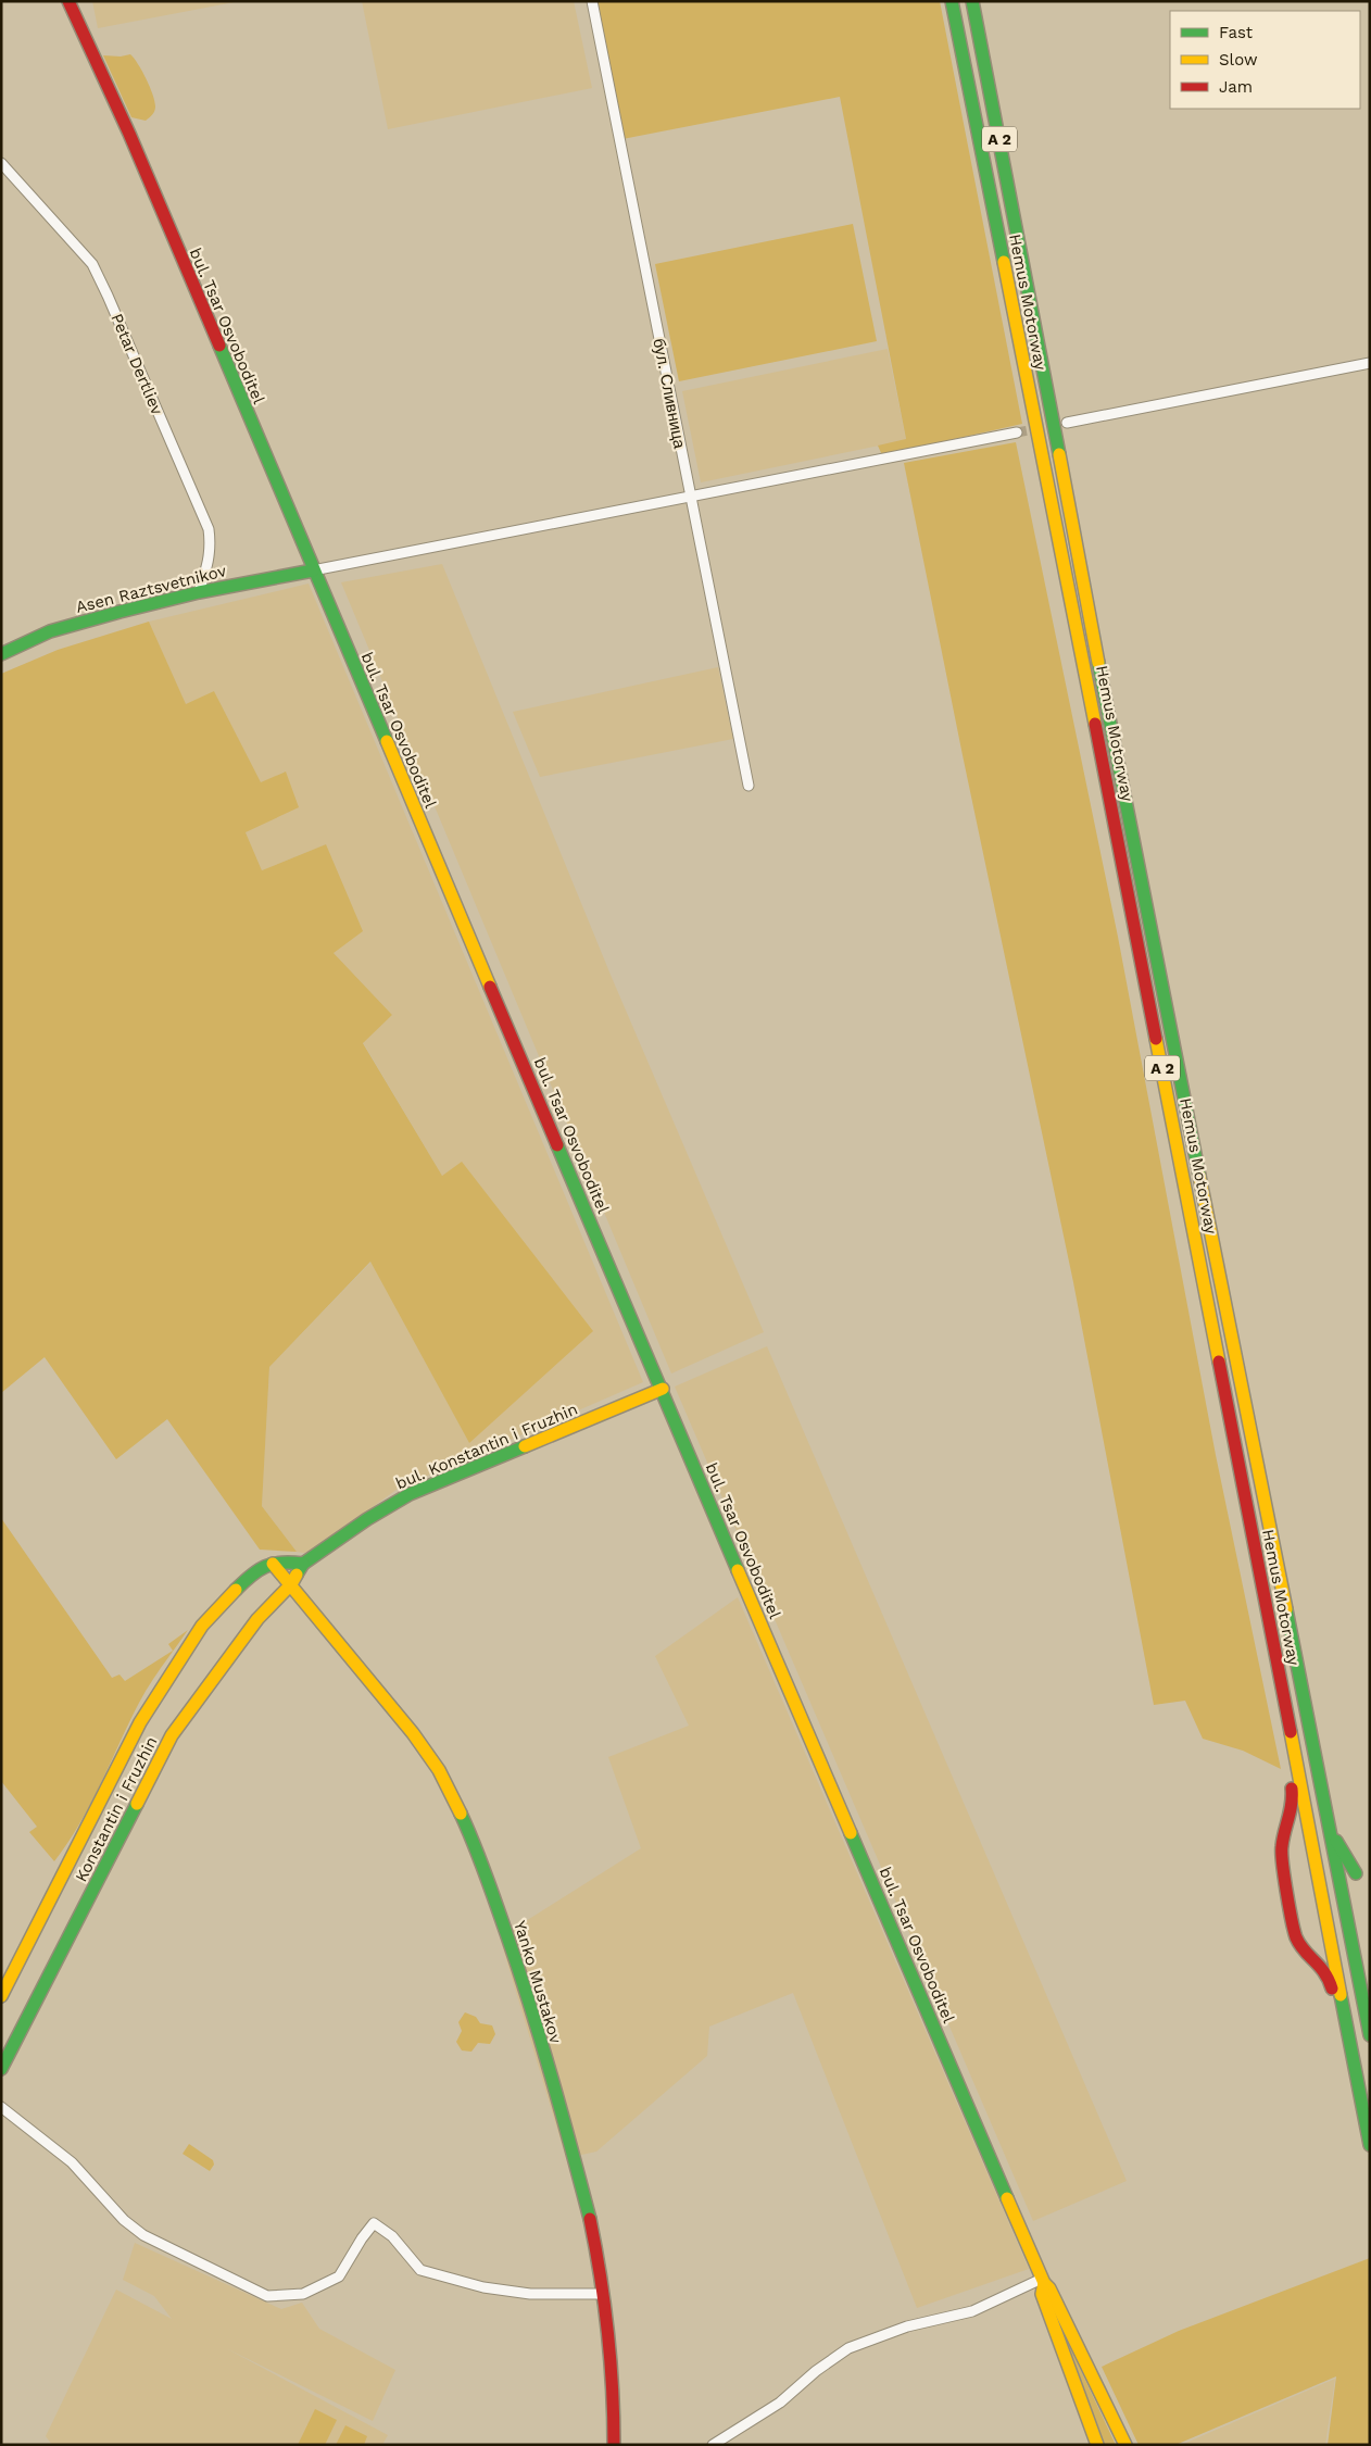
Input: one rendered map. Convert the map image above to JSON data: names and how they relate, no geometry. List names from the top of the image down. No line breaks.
{"streets":{"main road":["A 2","Hemus Motorway","bul. Tsar Osvoboditel","Asen Raztsvetnikov","bul. Konstantin i Fruzhin","Konstantin i Fruzhin","Yanko Mustakov"],"street":["Petar Dertliev","бул. Сливница"]},"crossings":[["bul. Tsar Osvoboditel","Asen Raztsvetnikov"],["bul. Tsar Osvoboditel","bul. Konstantin i Fruzhin"],["Petar Dertliev","Asen Raztsvetnikov"],["bul. Konstantin i Fruzhin","Konstantin i Fruzhin"],["bul. Konstantin i Fruzhin","Yanko Mustakov"],["Konstantin i Fruzhin","Yanko Mustakov"]],"legend":["Fast","Slow","Jam"]}
